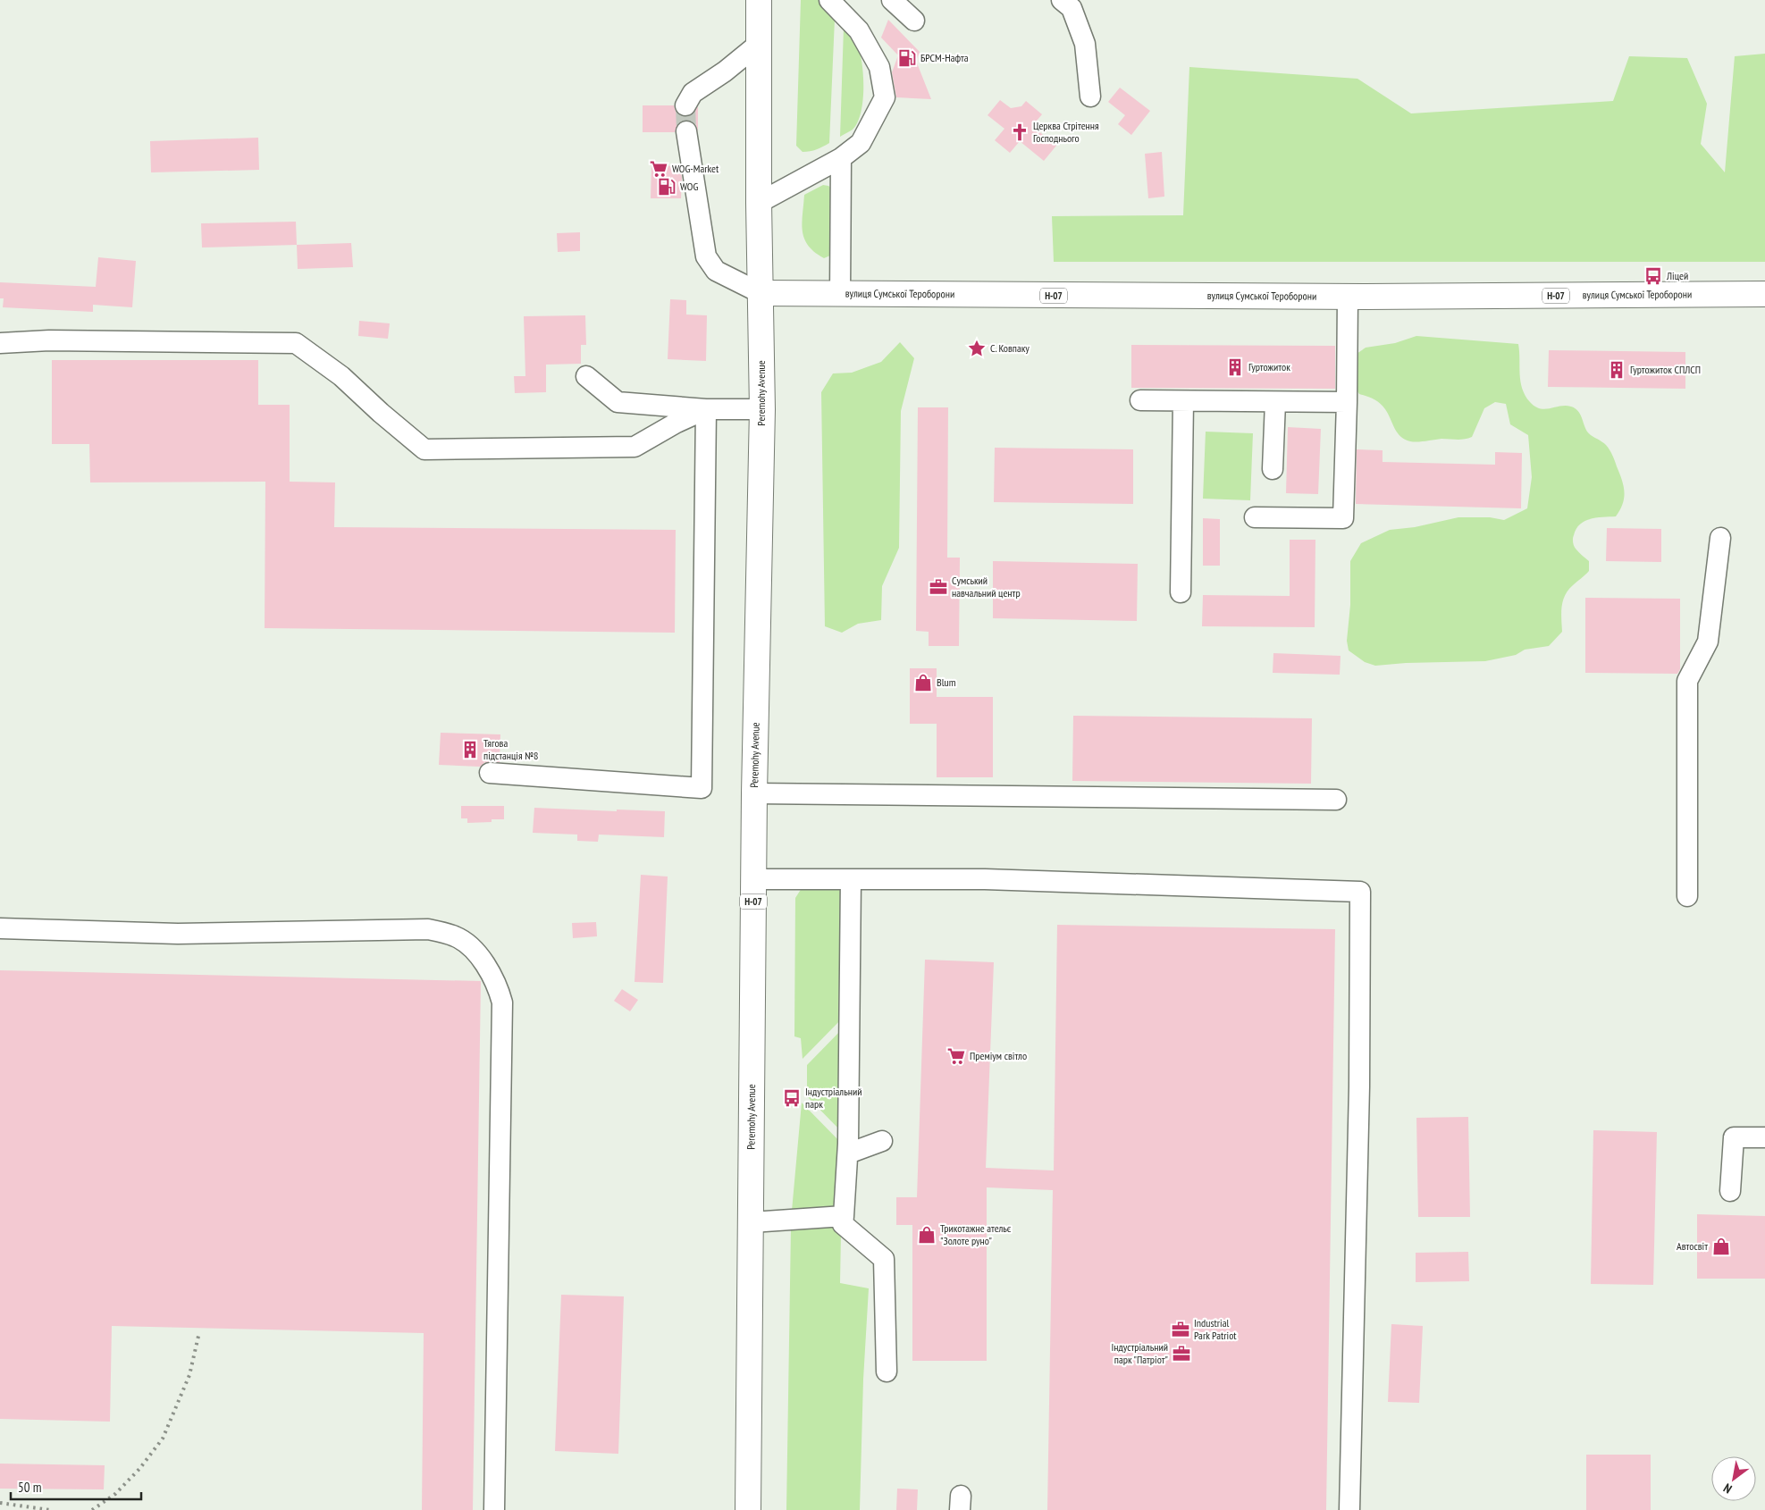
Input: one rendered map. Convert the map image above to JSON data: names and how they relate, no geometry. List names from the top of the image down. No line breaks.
{"streets":{"main road":["вулиця Сумської Тероборони","Н-07","Peremohy Avenue"]},"crossings":[["вулиця Сумської Тероборони","Peremohy Avenue"]],"places":{"fuel station":["БРСМ-Нафта","WOG"],"church":["Церква Стрітення Господнього"],"supermarket":["WOG-Market","Преміум світло"],"bus stop":["Ліцей","Індустріальний парк"],"place":["С. Ковпаку"],"building":["Гуртожиток","Гуртожиток СПЛСП","Тягова підстанція №8"],"office":["Сумський навчальний центр","Industrial Park Patriot","Індустріальний парк \"Патріот\""],"shop":["Blum","Трикотажне ательє \"Золоте руно\"","Автосвіт"]},"scale_bar":"50 m","north":"bottom left"}
